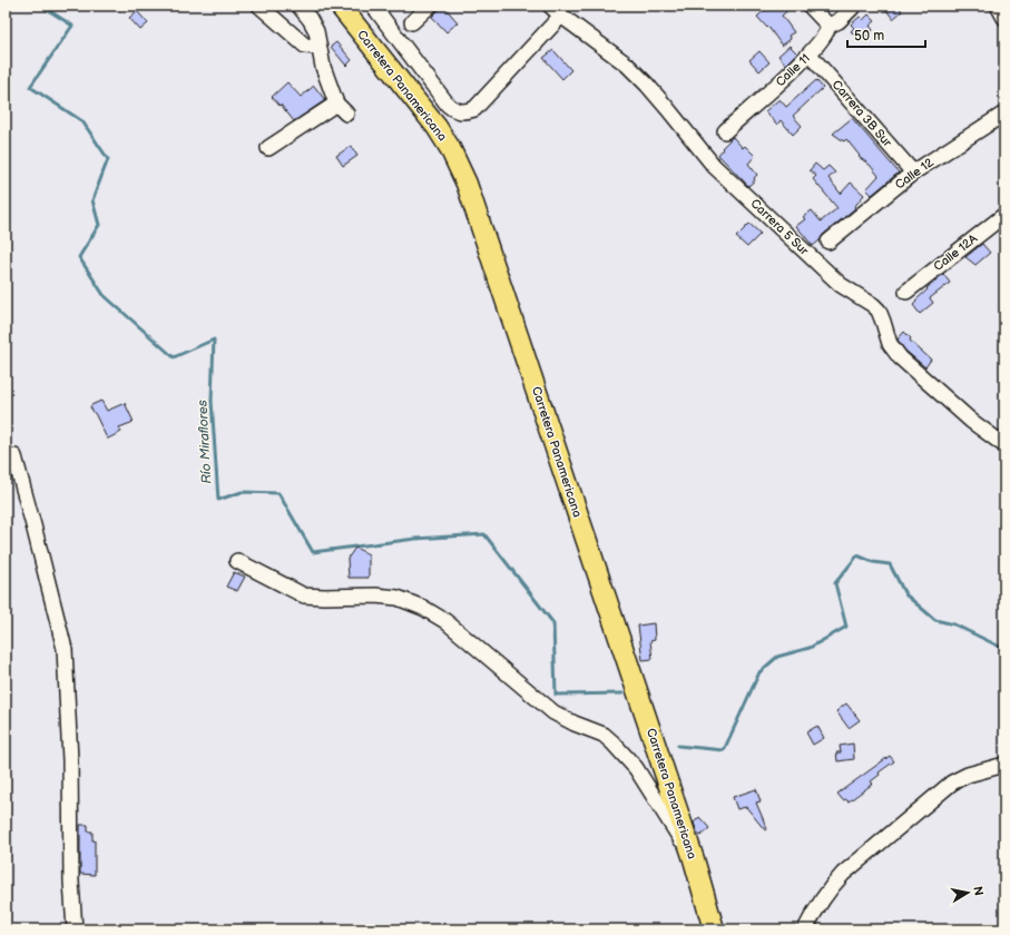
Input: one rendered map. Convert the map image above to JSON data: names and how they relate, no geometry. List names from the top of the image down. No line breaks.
{"streets":{"highway":["Carretera Panamericana"],"street":["Calle 11","Carrera 3B Sur","Calle 12","Carrera 5 Sur","Calle 12A"]},"crossings":[["Calle 11","Carrera 3B Sur"],["Carrera 3B Sur","Calle 12"]],"water":["Río Miraflores"],"scale_bar":"50 m","north":"right"}
